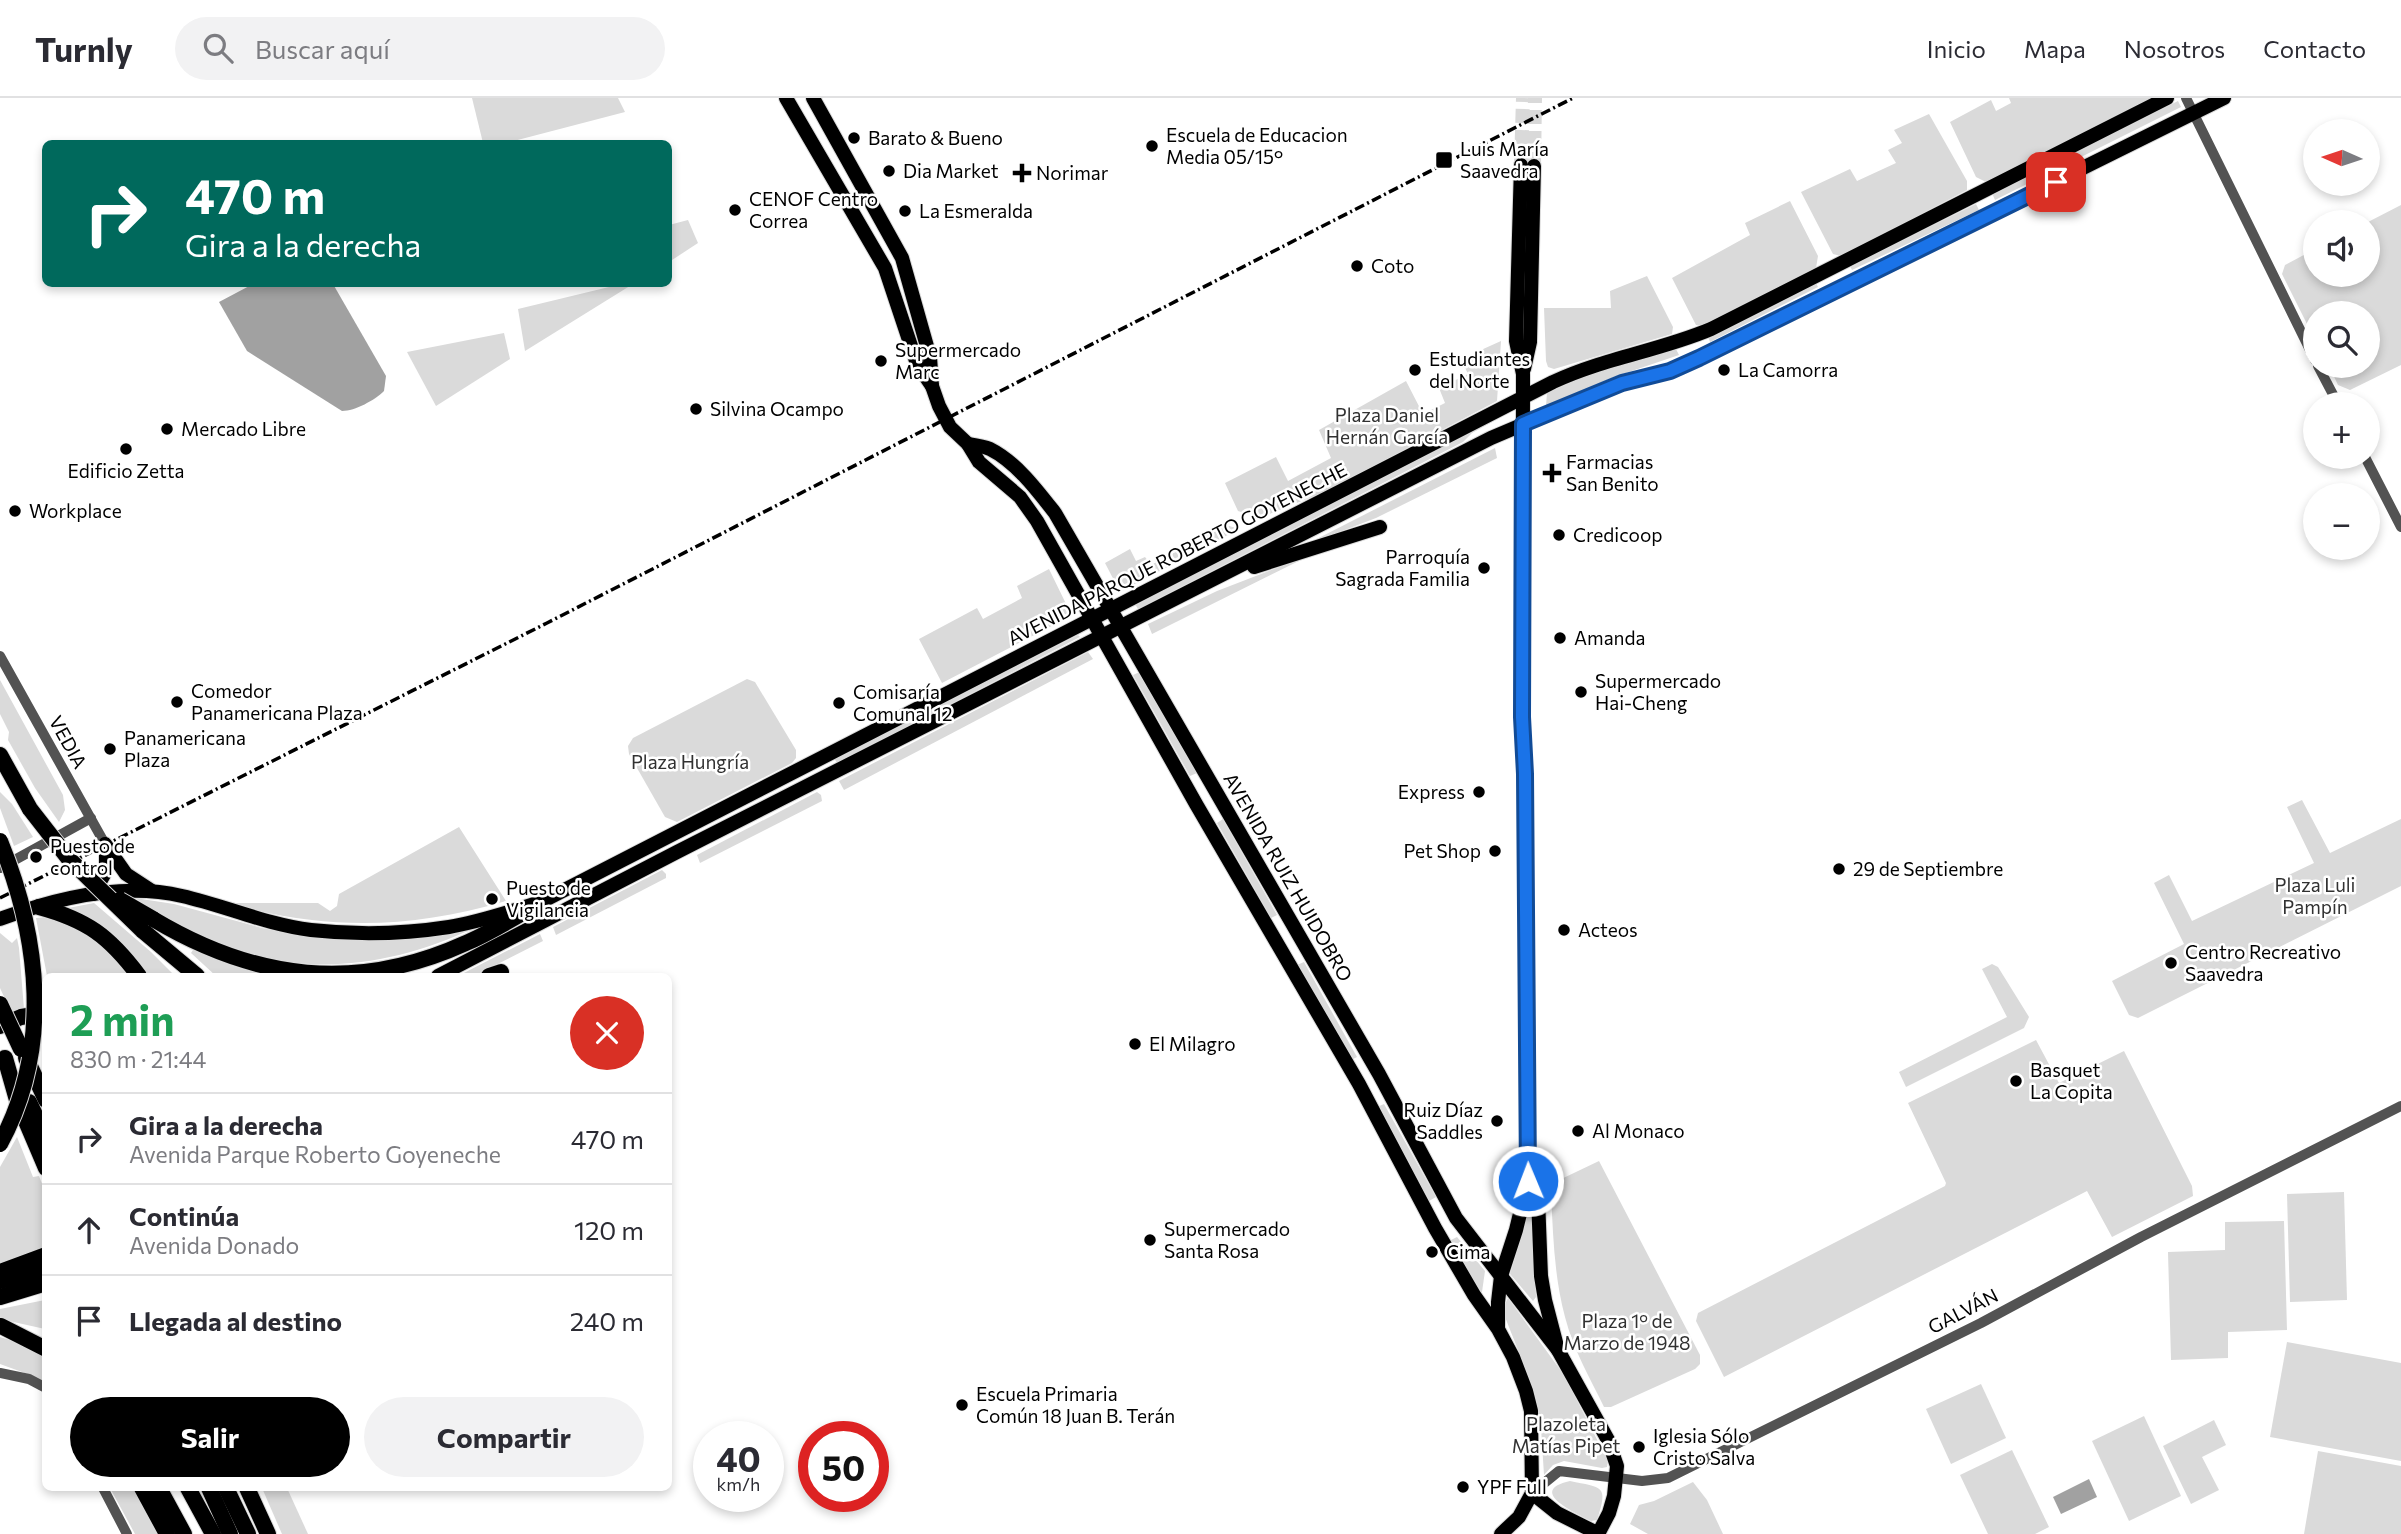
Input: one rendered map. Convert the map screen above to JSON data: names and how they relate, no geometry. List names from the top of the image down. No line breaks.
{"streets":{"main road":["AVENIDA PARQUE ROBERTO GOYENECHE","AVENIDA RUIZ HUIDOBRO"],"street":["VEDIA","GALVÁN"]},"crossings":[["AVENIDA PARQUE ROBERTO GOYENECHE","AVENIDA RUIZ HUIDOBRO"],["AVENIDA RUIZ HUIDOBRO","GALVÁN"]],"parks":["Plaza Daniel Hernán García","Plaza Hungría","Plaza Luli Pampín","Plaza 1º de Marzo de 1948","Plazoleta Matías Pipet"],"places":{"other":["Barato & Bueno","Escuela de Educacion Media 05/15°","Dia Market","CENOF Centro Correa","La Esmeralda","Coto","Supermercado Marc","Estudiantes del Norte","La Camorra","Silvina Ocampo","Mercado Libre","Edificio Zetta","Workplace","Credicoop","Parroquía Sagrada Familia","Amanda","Supermercado Hai-Cheng","Comedor Panamericana Plaza","Comisaría Comunal 12","Panamericana Plaza","Express","Pet Shop","Puesto de control","29 de Septiembre","Puesto de Vigilancia","Acteos","Centro Recreativo Saavedra","El Milagro","Basquet La Copita","Ruiz Díaz Saddles","Al Monaco","Supermercado Santa Rosa","Cima","Escuela Primaria Común 18 Juan B. Terán","Iglesia Sólo Cristo Salva","YPF Full"],"transit":["Luis María Saavedra"],"health":["Norimar","Farmacias San Benito"]},"north":"left","page":{"header":"Turnly","search":"Buscar aquí","nav":["Inicio","Mapa","Nosotros","Contacto"],"map_buttons":["+","−"],"turn":["470 m","Gira a la derecha"],"heading":["2 min","830 m · 21:44"],"list":[{"name":"Gira a la derecha","note":"Avenida Parque Roberto Goyeneche","value":"470 m"},{"name":"Continúa","note":"Avenida Donado","value":"120 m"},{"name":"Llegada al destino","value":"240 m"}],"buttons":["Salir","Compartir"],"speed":"40 km/h","limit":"50"}}
